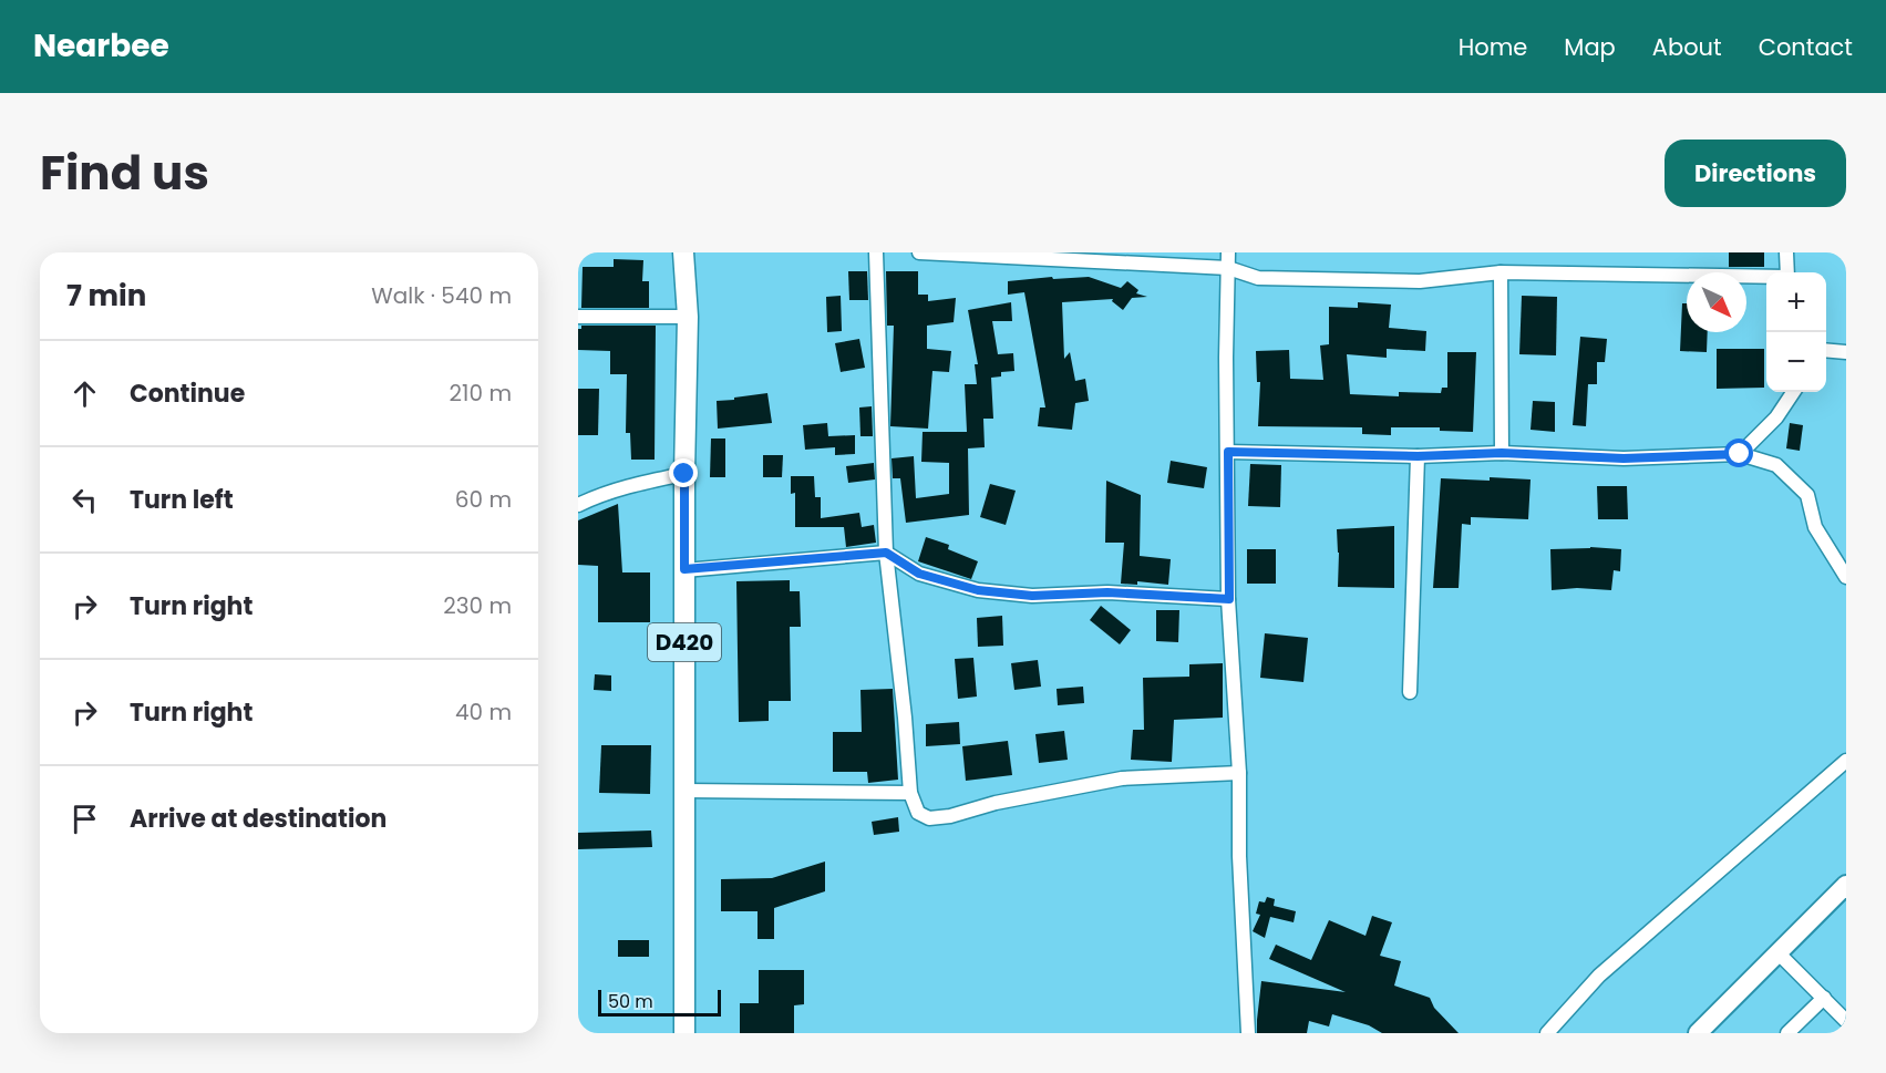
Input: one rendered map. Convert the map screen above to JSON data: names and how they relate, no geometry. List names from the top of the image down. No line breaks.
{"streets":{"main road":["D420"]},"scale_bar":"50 m","north":"bottom right","page":{"header":"Nearbee","nav":["Home","Map","About","Contact"],"title":"Find us","buttons":"Directions","heading":["7 min","Walk · 540 m"],"map_buttons":["+","−"],"list":[["Continue","210 m"],["Turn left","60 m"],["Turn right","230 m"],["Turn right","40 m"],"Arrive at destination"],"scale":"50 m"}}
